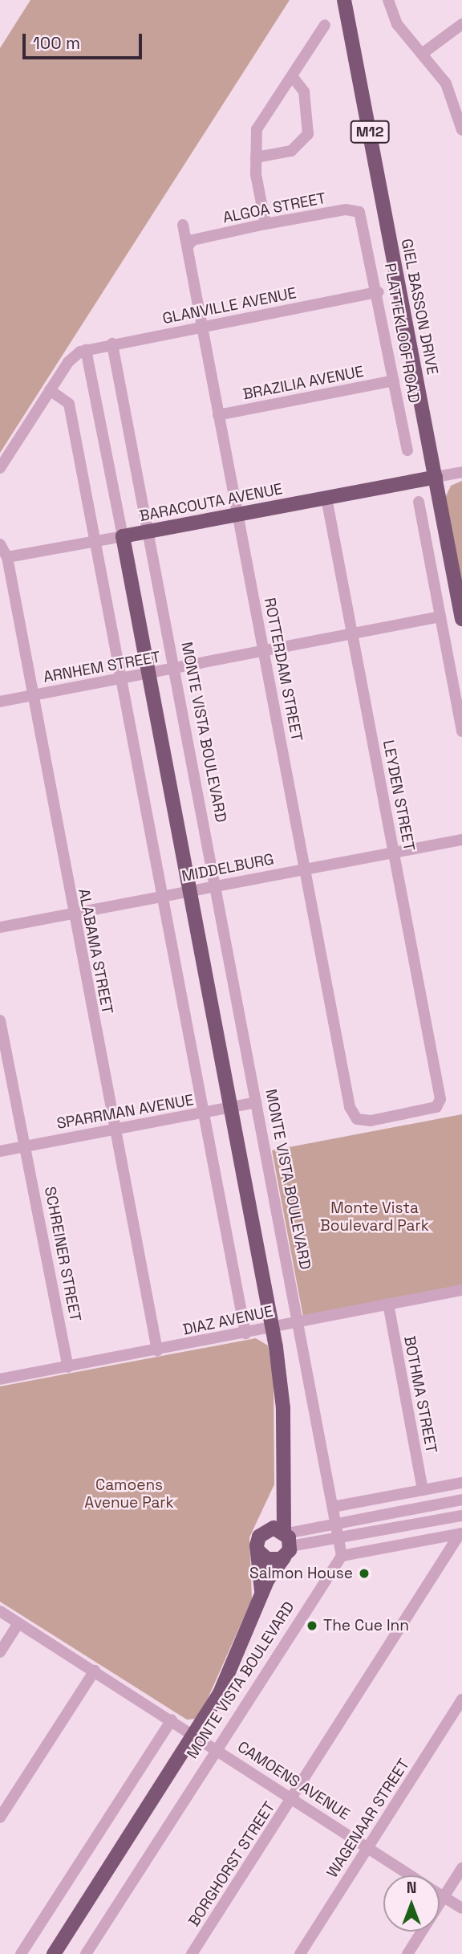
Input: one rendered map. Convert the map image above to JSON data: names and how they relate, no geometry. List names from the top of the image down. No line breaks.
{"streets":{"main road":["M12","GIEL BASSON DRIVE","BARACOUTA AVENUE","MONTE VISTA BOULEVARD"],"street":["ALGOA STREET","GLANVILLE AVENUE","PLATTEKLOOF ROAD","BRAZILIA AVENUE","ARNHEM STREET","ROTTERDAM STREET","LEYDEN STREET","MIDDELBURG","ALABAMA STREET","SPARRMAN AVENUE","SCHREINER STREET","DIAZ AVENUE","BOTHMA STREET","CAMOENS AVENUE","WAGENAAR STREET","BORGHORST STREET"]},"crossings":[["ALGOA STREET","PLATTEKLOOF ROAD"],["ALGOA STREET","ROTTERDAM STREET"],["GLANVILLE AVENUE","PLATTEKLOOF ROAD"],["GLANVILLE AVENUE","ROTTERDAM STREET"],["GLANVILLE AVENUE","MONTE VISTA BOULEVARD"],["GIEL BASSON DRIVE","BARACOUTA AVENUE"],["PLATTEKLOOF ROAD","BRAZILIA AVENUE"],["BRAZILIA AVENUE","ROTTERDAM STREET"],["BARACOUTA AVENUE","ROTTERDAM STREET"],["BARACOUTA AVENUE","MONTE VISTA BOULEVARD"],["BARACOUTA AVENUE","LEYDEN STREET"],["BARACOUTA AVENUE","ALABAMA STREET"],["ARNHEM STREET","ROTTERDAM STREET"],["ARNHEM STREET","MONTE VISTA BOULEVARD"],["ARNHEM STREET","LEYDEN STREET"],["ARNHEM STREET","ALABAMA STREET"],["ROTTERDAM STREET","LEYDEN STREET"],["ROTTERDAM STREET","MIDDELBURG"],["MONTE VISTA BOULEVARD","MIDDELBURG"],["MONTE VISTA BOULEVARD","SPARRMAN AVENUE"],["MONTE VISTA BOULEVARD","DIAZ AVENUE"],["MONTE VISTA BOULEVARD","CAMOENS AVENUE"],["LEYDEN STREET","MIDDELBURG"],["MIDDELBURG","ALABAMA STREET"],["ALABAMA STREET","SPARRMAN AVENUE"],["ALABAMA STREET","DIAZ AVENUE"],["SPARRMAN AVENUE","SCHREINER STREET"],["SCHREINER STREET","DIAZ AVENUE"],["DIAZ AVENUE","BOTHMA STREET"],["CAMOENS AVENUE","WAGENAAR STREET"],["CAMOENS AVENUE","BORGHORST STREET"]],"parks":["Monte Vista Boulevard Park","Camoens Avenue Park"],"places":["Salmon House","The Cue Inn"],"scale_bar":"100 m","north":"top"}
